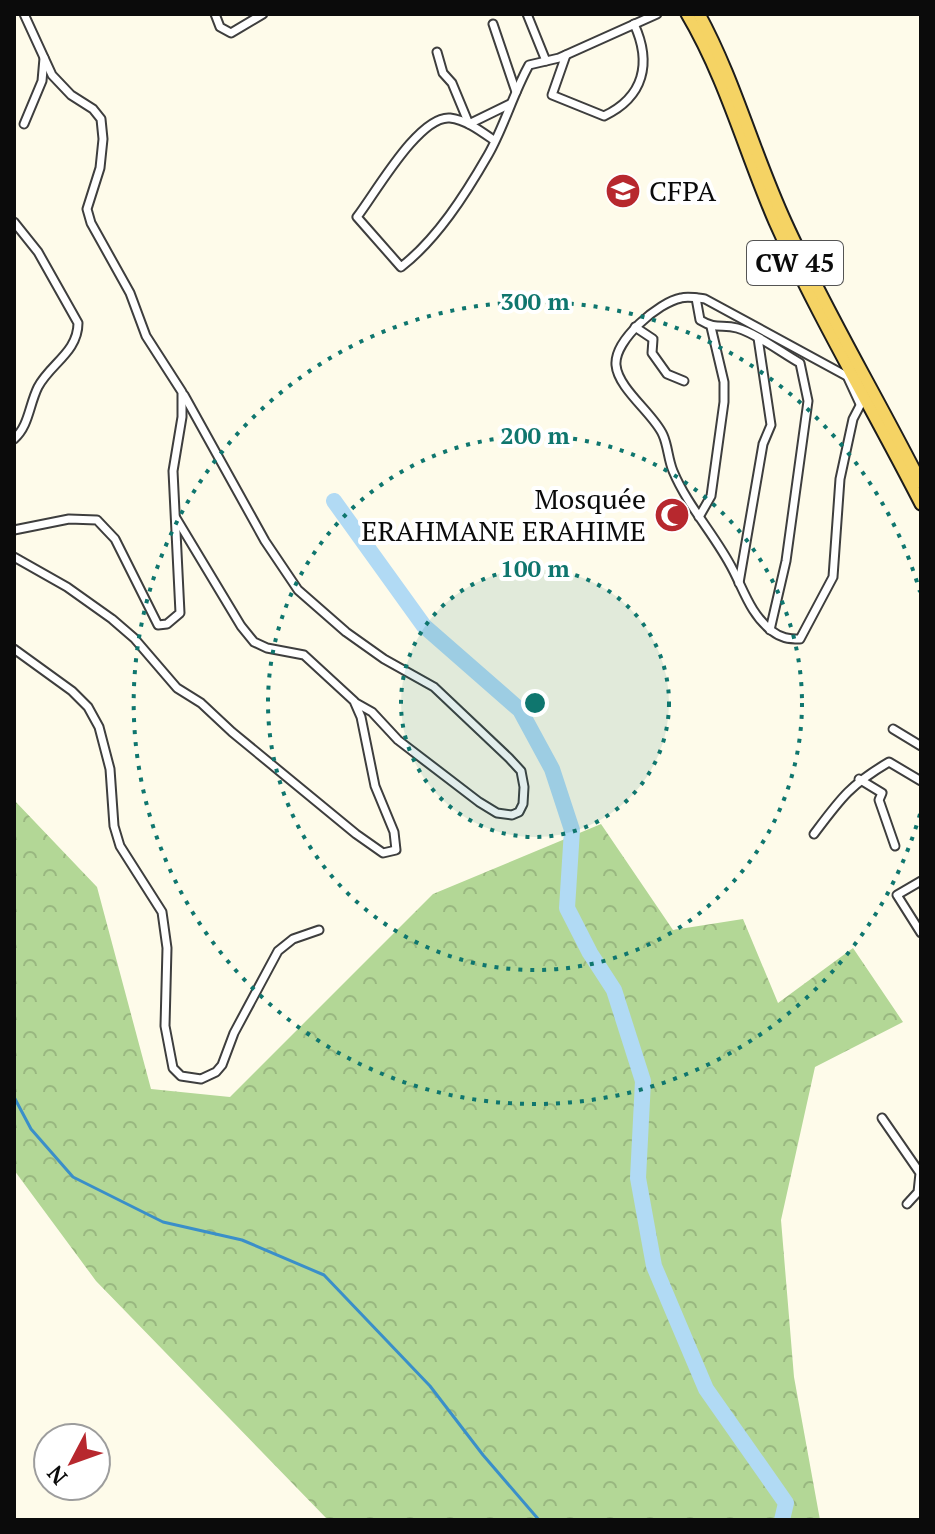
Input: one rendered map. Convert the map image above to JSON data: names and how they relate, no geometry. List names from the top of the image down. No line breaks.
{"streets":{"main road":["CW 45"]},"places":{"school or university":["CFPA"],"mosque":["Mosquée ERAHMANE ERAHIME"]},"north":"bottom left","rings":["300 m","200 m","100 m"]}
